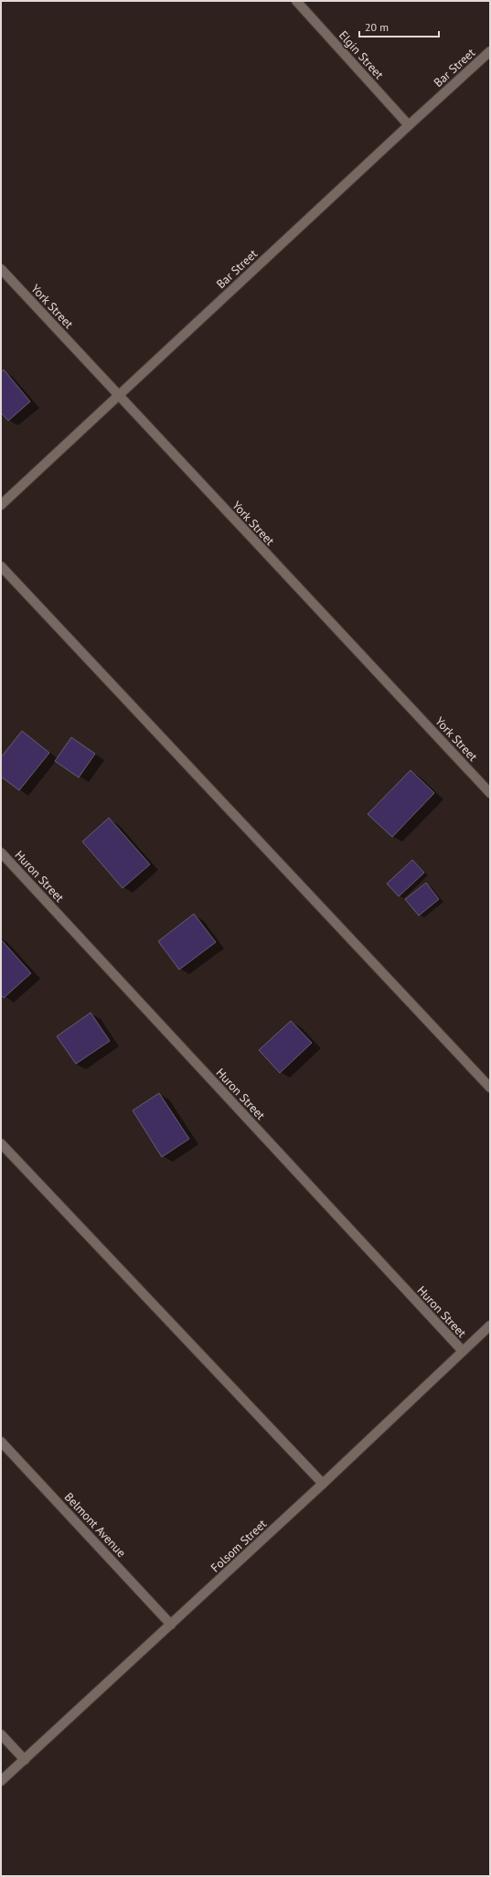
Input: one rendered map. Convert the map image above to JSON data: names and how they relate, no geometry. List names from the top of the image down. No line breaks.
{"streets":{"street":["Elgin Street","Bar Street","York Street","Huron Street","Belmont Avenue","Folsom Street"]},"crossings":[["Elgin Street","Bar Street"],["Bar Street","York Street"],["Huron Street","Folsom Street"],["Belmont Avenue","Folsom Street"]],"scale_bar":"20 m"}
